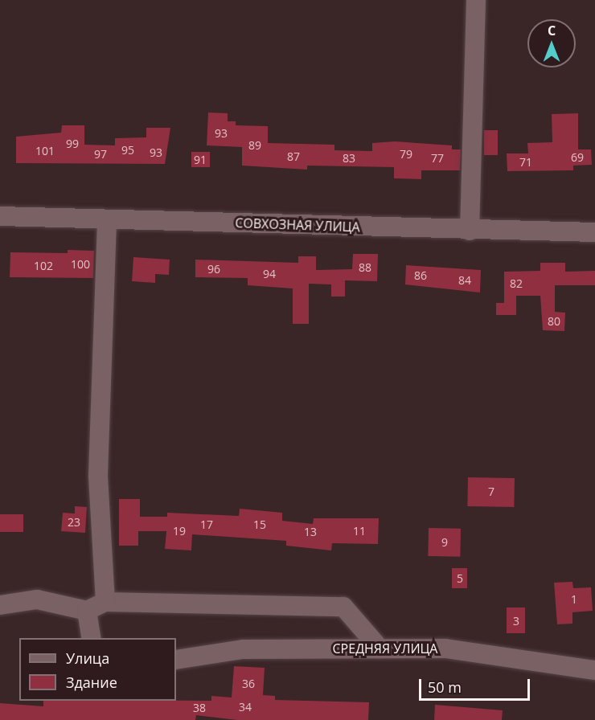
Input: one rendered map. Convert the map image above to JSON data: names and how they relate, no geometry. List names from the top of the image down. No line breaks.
{"streets":{"street":["СОВХОЗНАЯ УЛИЦА","СРЕДНЯЯ УЛИЦА"]},"house_numbers":["93","99","89","95","101","93","97","79","87","69","83","77","91","71","100","102","88","96","94","86","84","82","80","7","23","17","15","19","11","13","9","5","1","3","36","34","38"],"legend":["Улица","Здание"],"scale_bar":"50 m","north":"top"}
